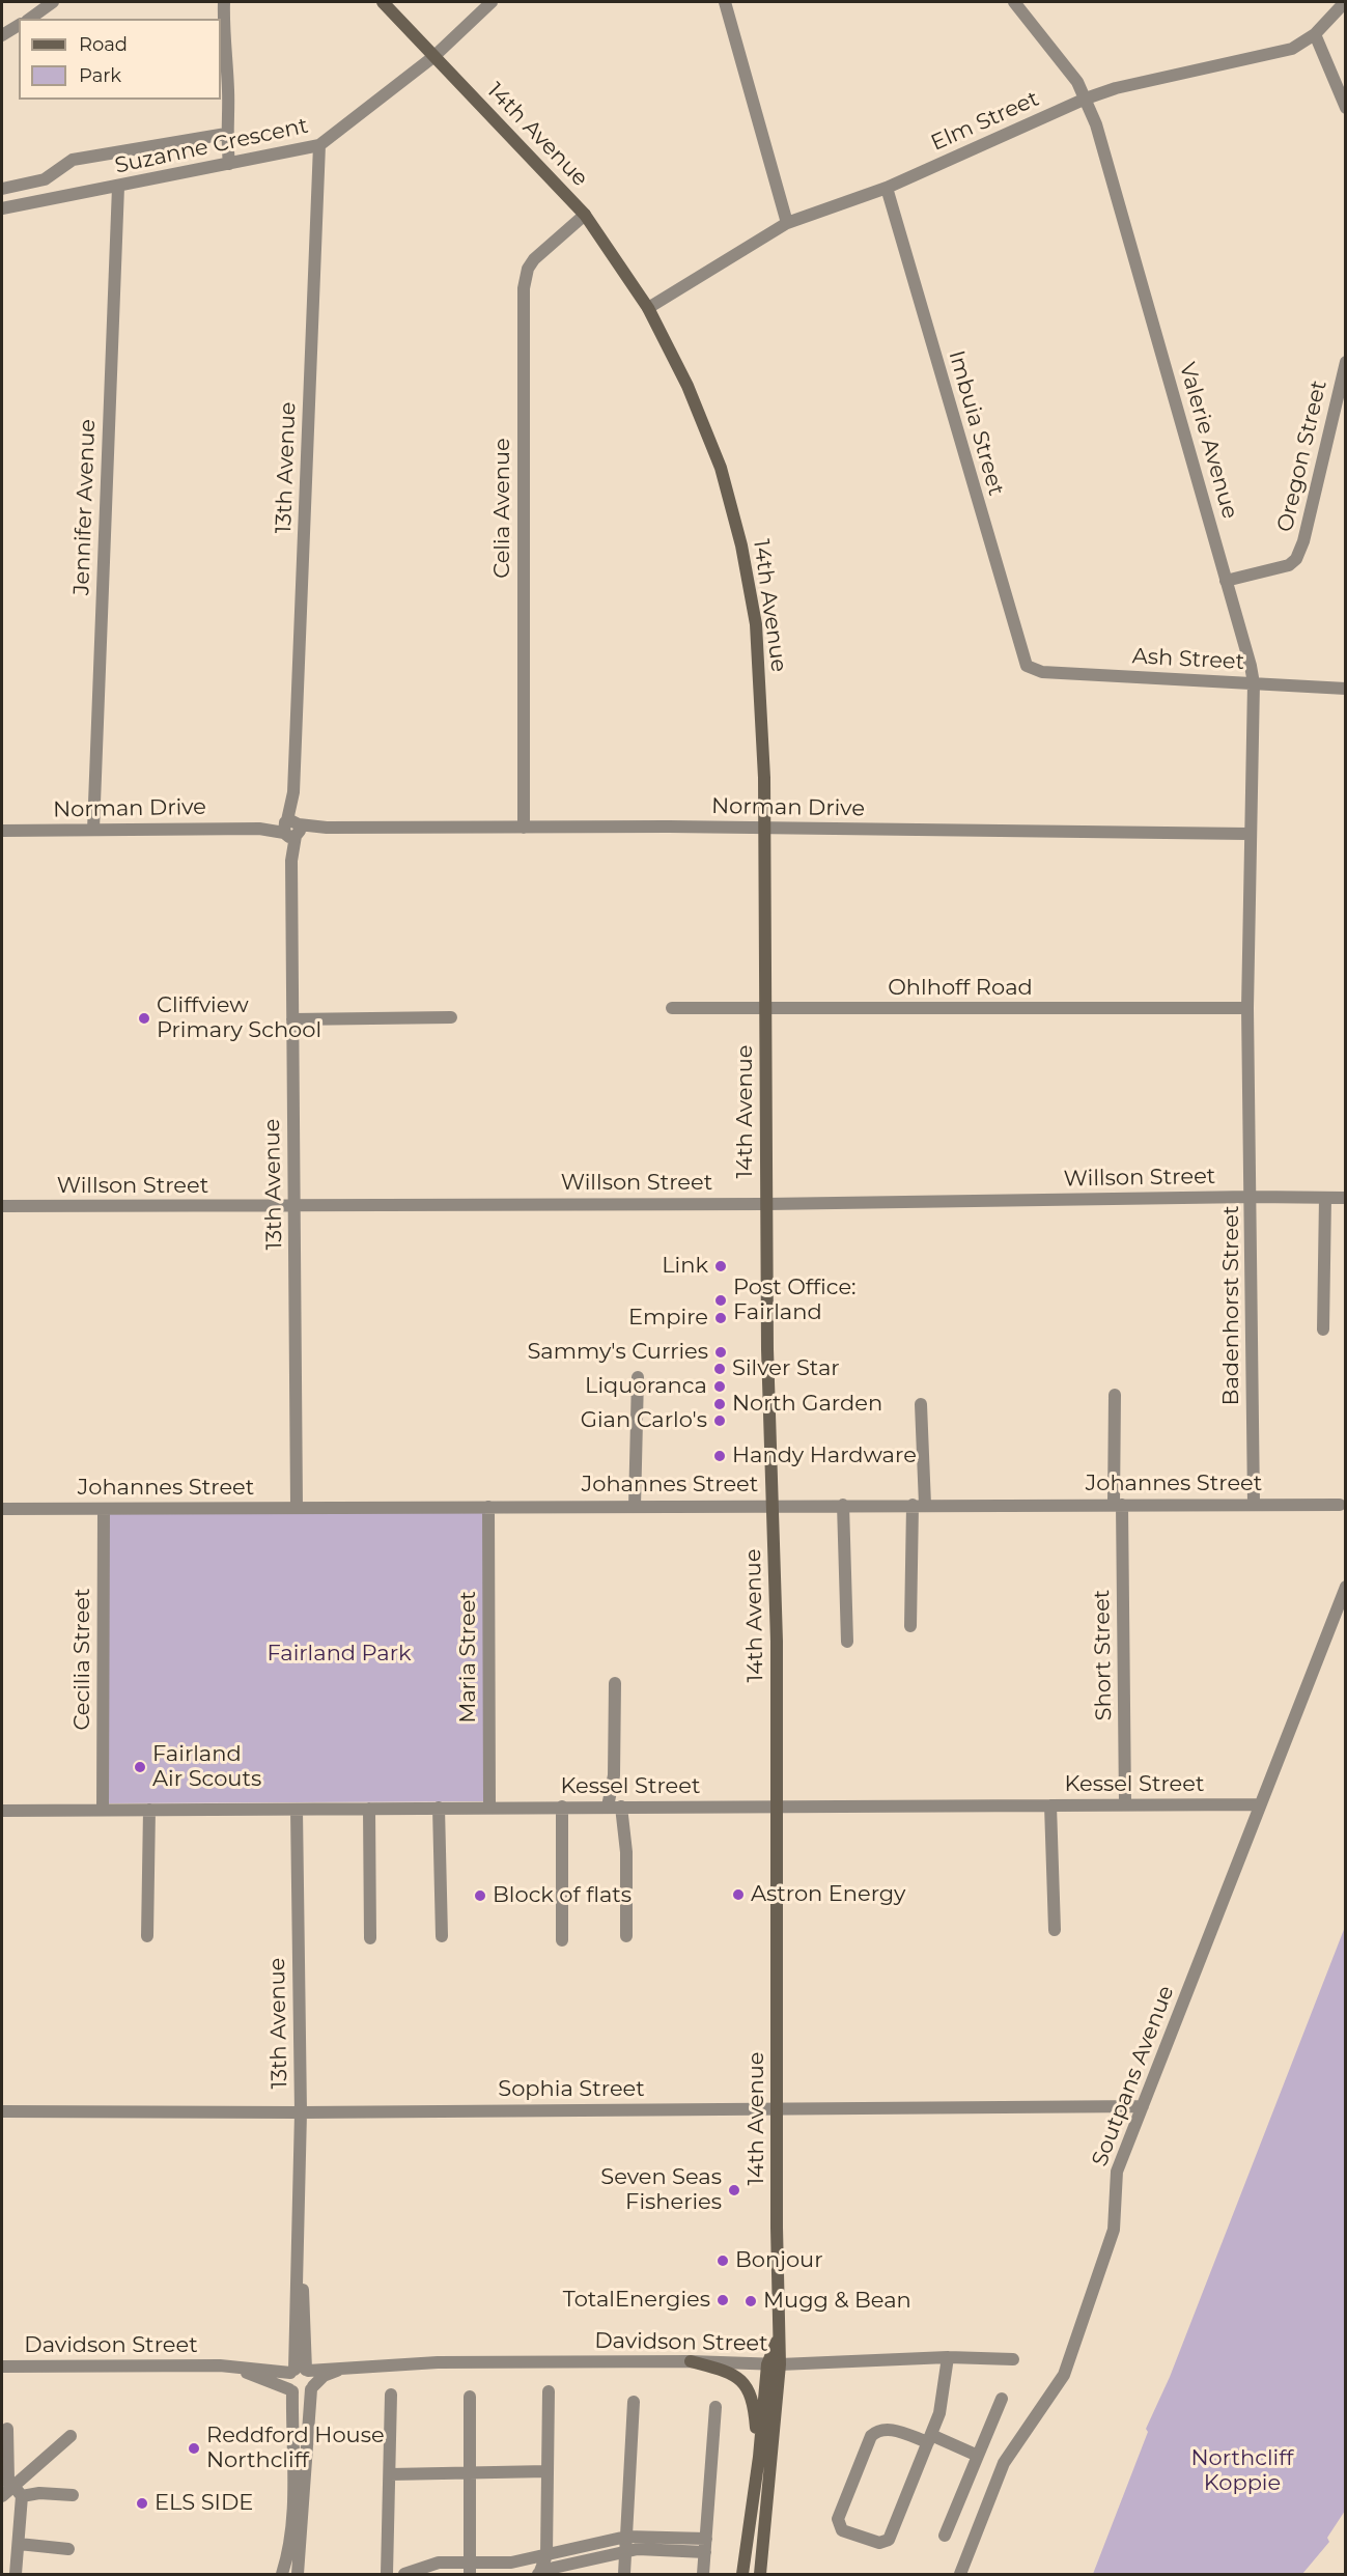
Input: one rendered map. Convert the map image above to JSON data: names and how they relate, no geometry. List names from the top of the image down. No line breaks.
{"streets":{"main road":["14th Avenue"],"street":["Elm Street","Suzanne Crescent","Imbuia Street","Valerie Avenue","Oregon Street","13th Avenue","Jennifer Avenue","Celia Avenue","Ash Street","Norman Drive","Ohlhoff Road","Willson Street","Badenhorst Street","Johannes Street","Short Street","Maria Street","Cecilia Street","Kessel Street","Soutpans Avenue","Sophia Street","Davidson Street"]},"crossings":[["Elm Street","14th Avenue"],["Elm Street","Imbuia Street"],["Elm Street","Valerie Avenue"],["14th Avenue","Suzanne Crescent"],["14th Avenue","Celia Avenue"],["14th Avenue","Norman Drive"],["14th Avenue","Ohlhoff Road"],["14th Avenue","Willson Street"],["14th Avenue","Johannes Street"],["14th Avenue","Kessel Street"],["14th Avenue","Sophia Street"],["14th Avenue","Davidson Street"],["Suzanne Crescent","13th Avenue"],["Suzanne Crescent","Jennifer Avenue"],["Imbuia Street","Ash Street"],["Valerie Avenue","Oregon Street"],["Valerie Avenue","Ash Street"],["Valerie Avenue","Norman Drive"],["Valerie Avenue","Badenhorst Street"],["13th Avenue","Norman Drive"],["13th Avenue","Willson Street"],["13th Avenue","Johannes Street"],["13th Avenue","Kessel Street"],["13th Avenue","Sophia Street"],["13th Avenue","Davidson Street"],["Jennifer Avenue","Norman Drive"],["Celia Avenue","Norman Drive"],["Ohlhoff Road","Badenhorst Street"],["Willson Street","Badenhorst Street"],["Badenhorst Street","Johannes Street"],["Johannes Street","Short Street"],["Johannes Street","Maria Street"],["Johannes Street","Cecilia Street"],["Short Street","Kessel Street"],["Maria Street","Kessel Street"],["Cecilia Street","Kessel Street"],["Kessel Street","Soutpans Avenue"],["Soutpans Avenue","Sophia Street"]],"parks":["Fairland Park","Northcliff Koppie"],"places":["Cliffview Primary School","Link","Post Office: Fairland","Empire","Sammy's Curries","Silver Star","Liquoranca","North Garden","Gian Carlo's","Handy Hardware","Fairland Air Scouts","Astron Energy","Block of flats","Seven Seas Fisheries","Bonjour","TotalEnergies","Mugg & Bean","Reddford House Northcliff","ELS SIDE"],"legend":["Road","Park"]}
